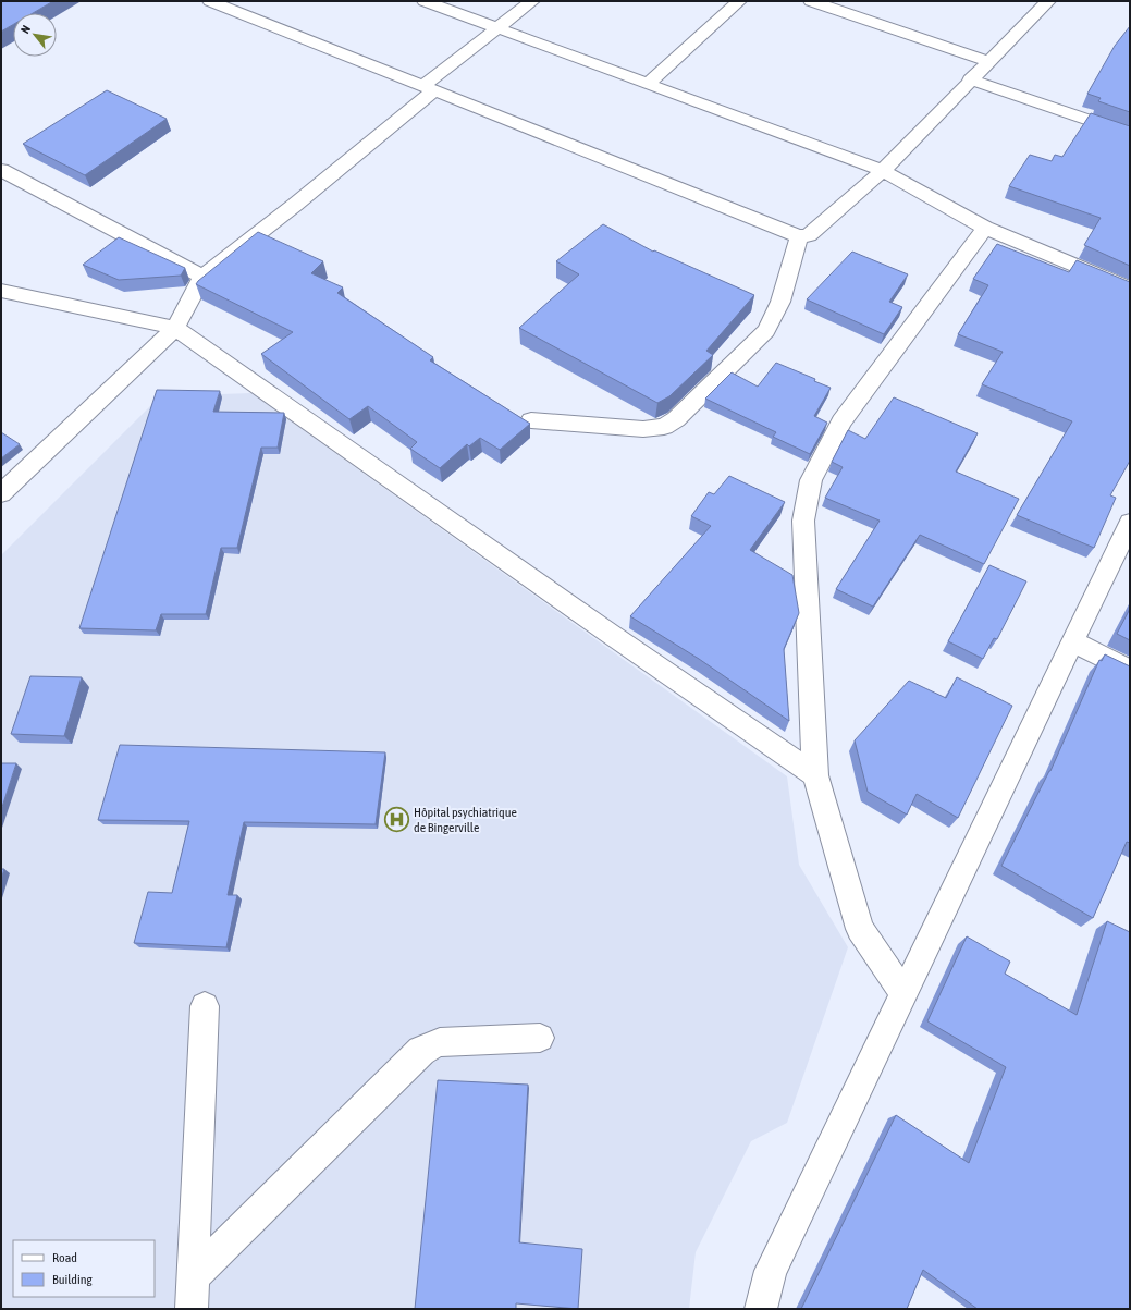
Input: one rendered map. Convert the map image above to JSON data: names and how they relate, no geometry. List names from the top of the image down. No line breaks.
{"places":{"hospital":["Hôpital psychiatrique de Bingerville"]},"legend":["Road","Building"],"north":"top left"}
